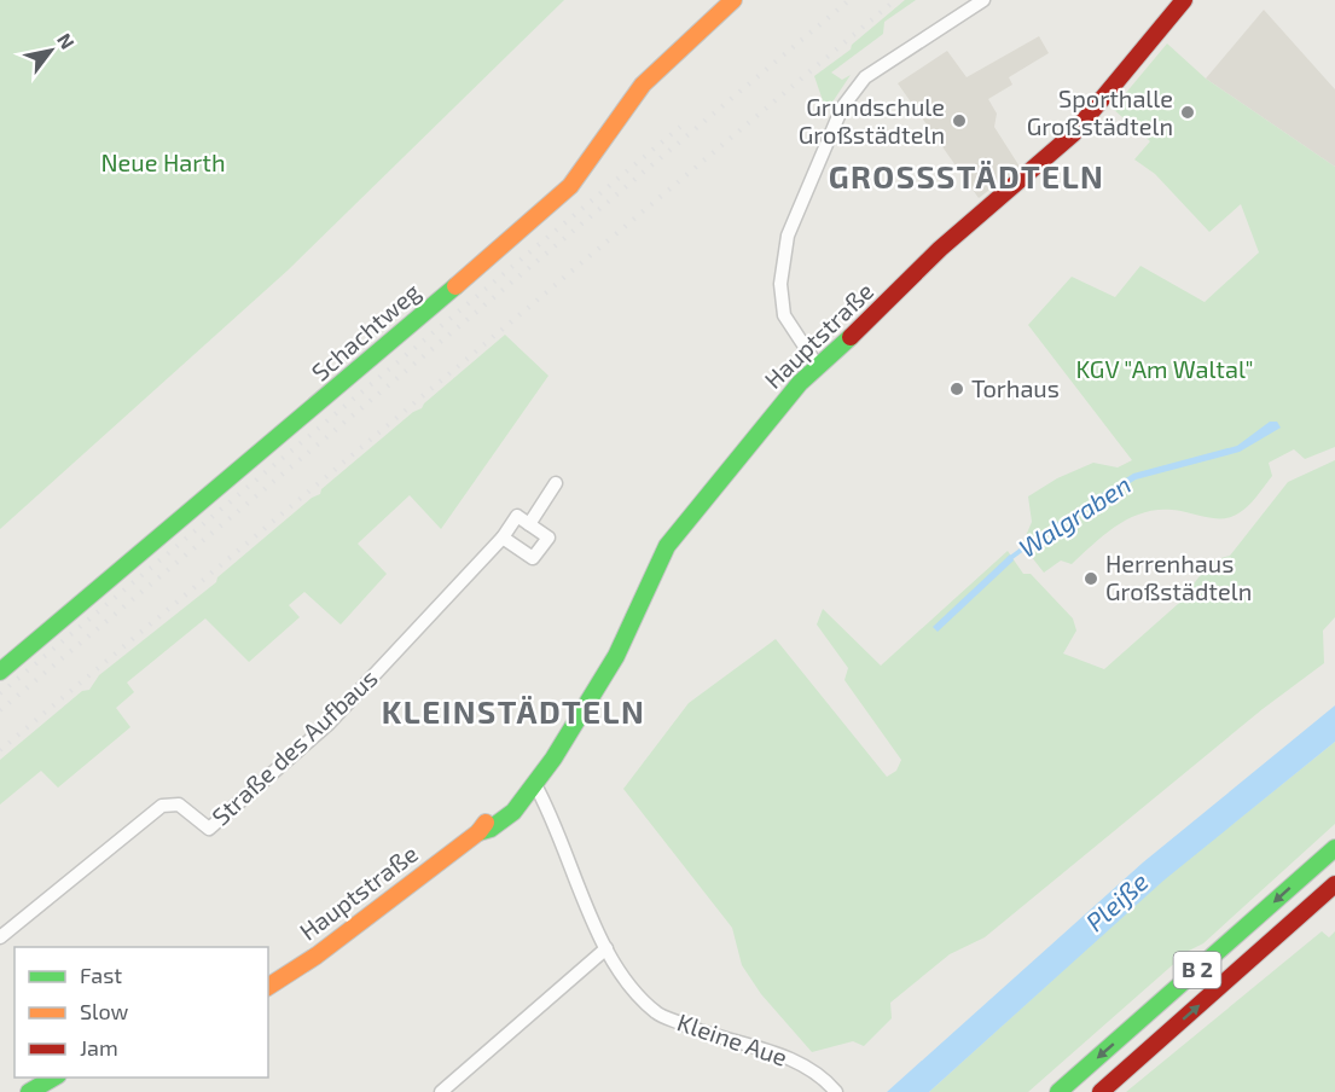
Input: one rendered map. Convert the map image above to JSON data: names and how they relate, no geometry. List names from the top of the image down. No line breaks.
{"streets":{"main road":["Schachtweg","Hauptstraße","B 2"],"street":["Straße des Aufbaus","Kleine Aue"]},"crossings":[["Hauptstraße","Kleine Aue"]],"districts":["GROSSSTÄDTELN","KLEINSTÄDTELN"],"water":["Walgraben","Pleiße"],"parks":["Neue Harth","KGV \"Am Waltal\""],"places":["Sporthalle Großstädteln","Grundschule Großstädteln","Torhaus","Herrenhaus Großstädteln"],"legend":["Fast","Slow","Jam"],"north":"top right"}
